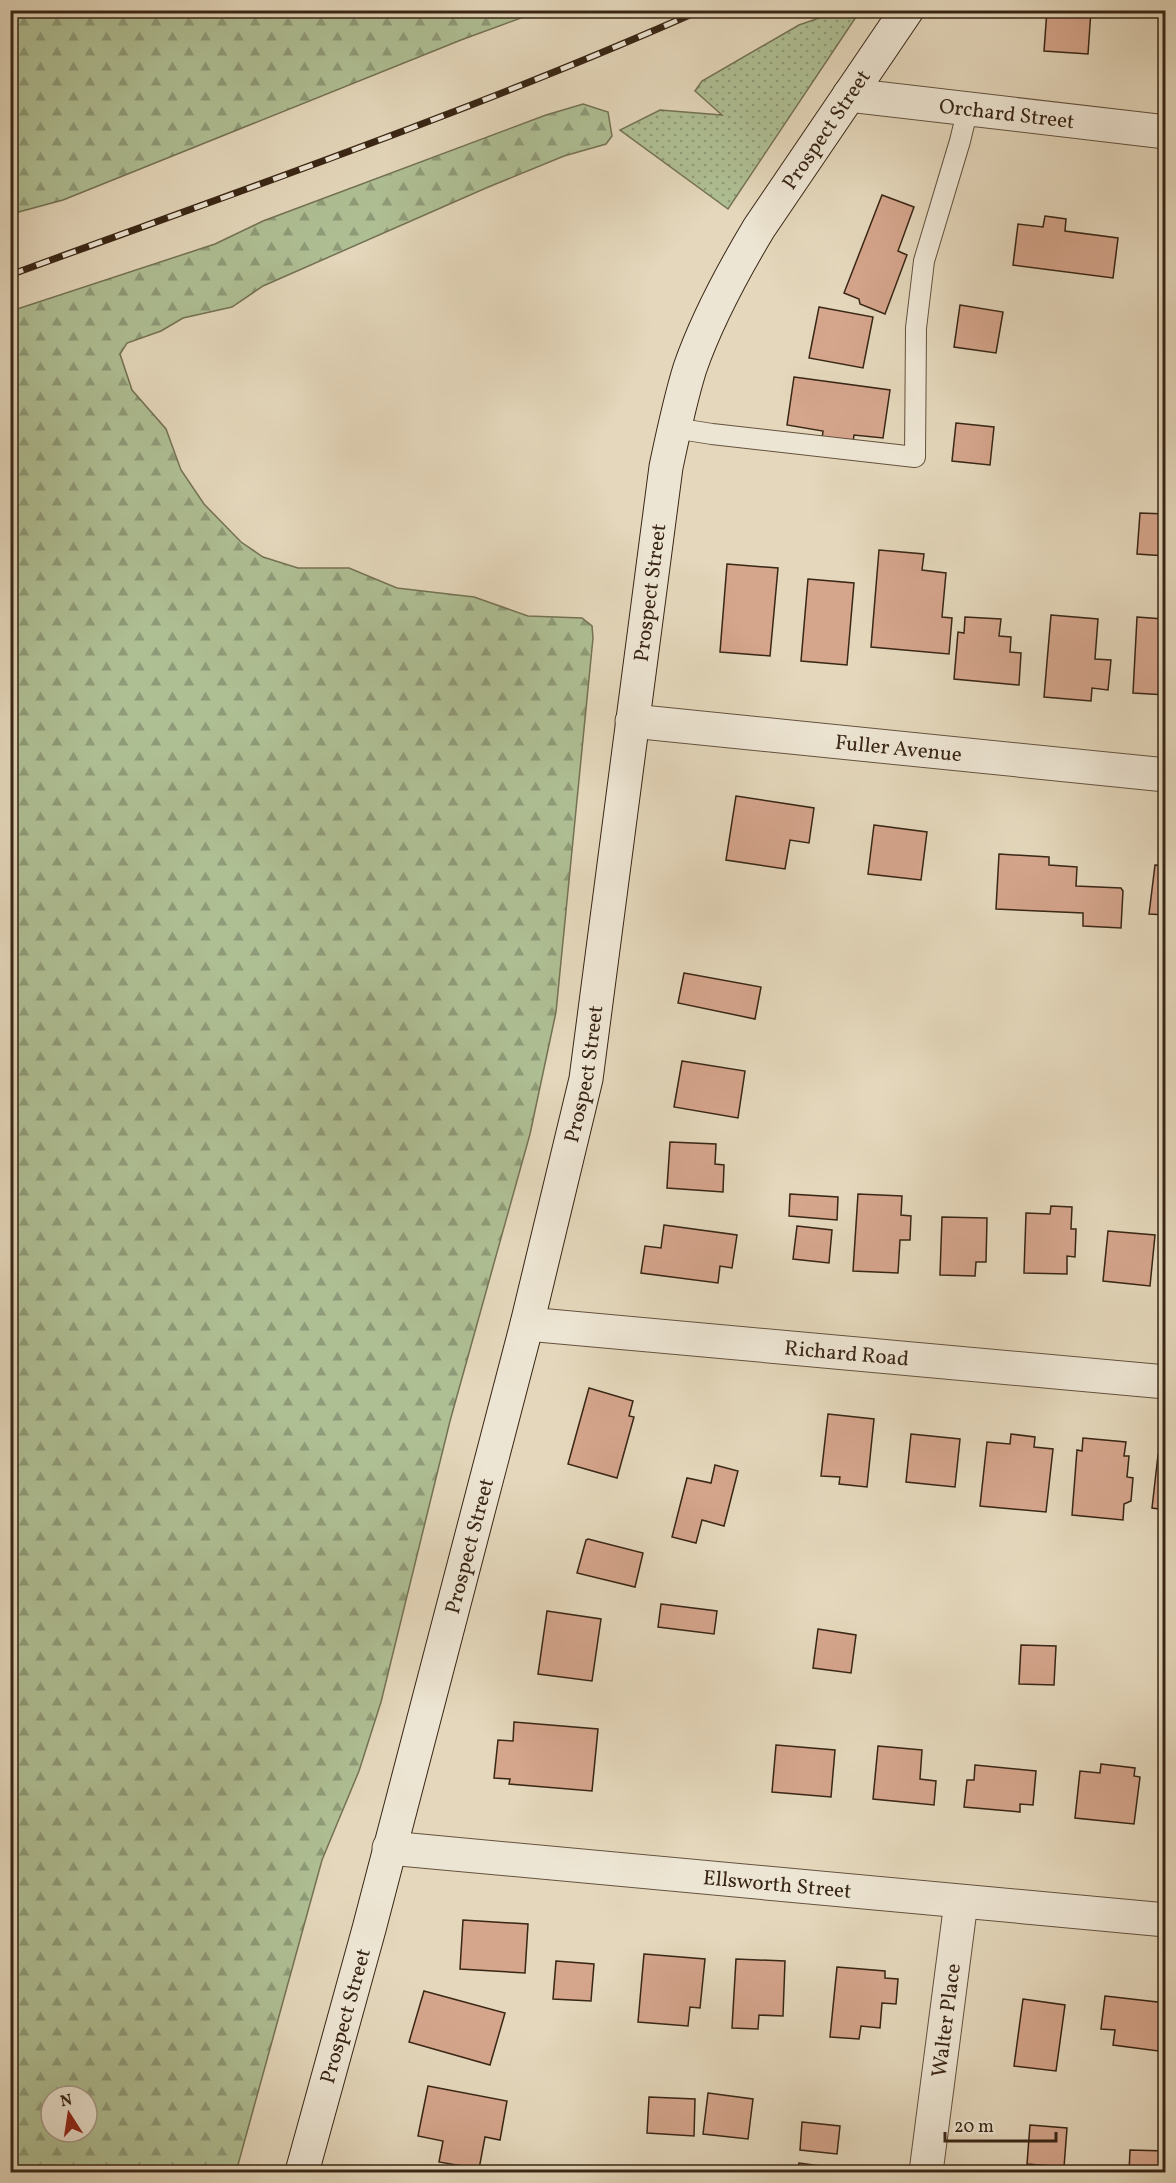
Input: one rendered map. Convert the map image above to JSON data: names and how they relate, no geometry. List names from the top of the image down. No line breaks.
{"streets":{"street":["Orchard Street","Prospect Street","Fuller Avenue","Richard Road","Ellsworth Street","Walter Place"]},"crossings":[["Orchard Street","Prospect Street"],["Prospect Street","Fuller Avenue"],["Prospect Street","Richard Road"],["Prospect Street","Ellsworth Street"],["Ellsworth Street","Walter Place"]],"scale_bar":"20 m","north":"top"}
